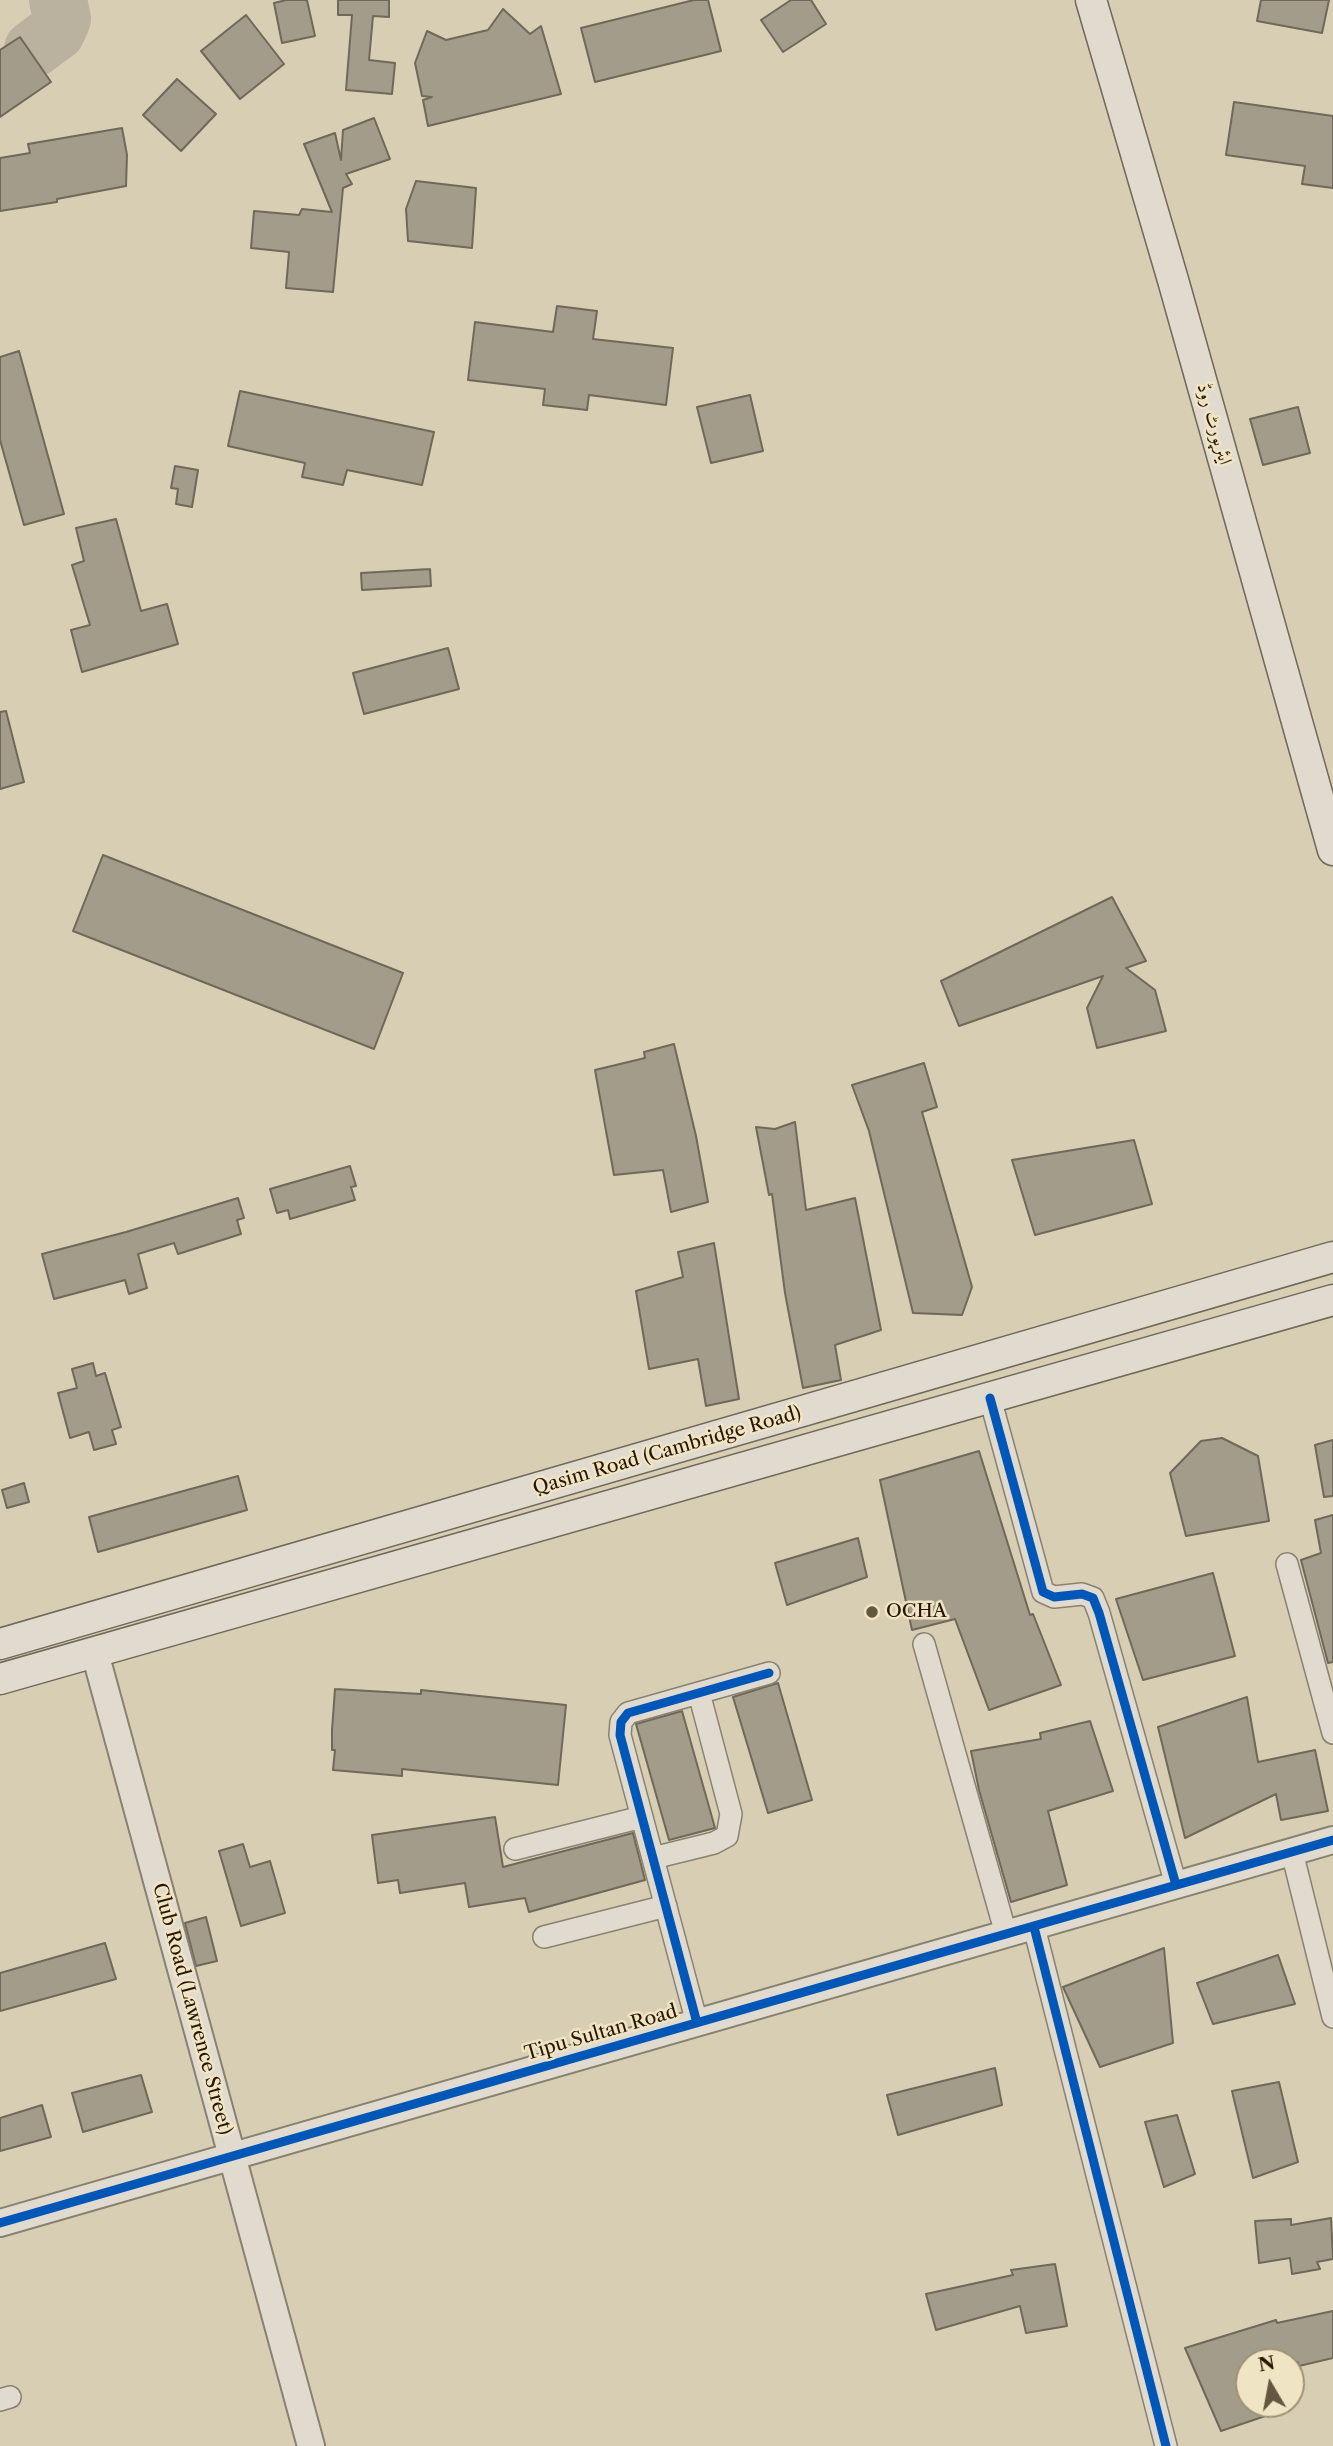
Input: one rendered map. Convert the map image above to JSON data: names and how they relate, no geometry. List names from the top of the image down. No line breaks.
{"streets":{"main road":["ایئرپورٹ روڈ","Qasim Road (Cambridge Road)"],"street":["Club Road (Lawrence Street)","Tipu Sultan Road"]},"crossings":[["Qasim Road (Cambridge Road)","Club Road (Lawrence Street)"],["Club Road (Lawrence Street)","Tipu Sultan Road"]],"places":["OCHA"],"north":"top"}
